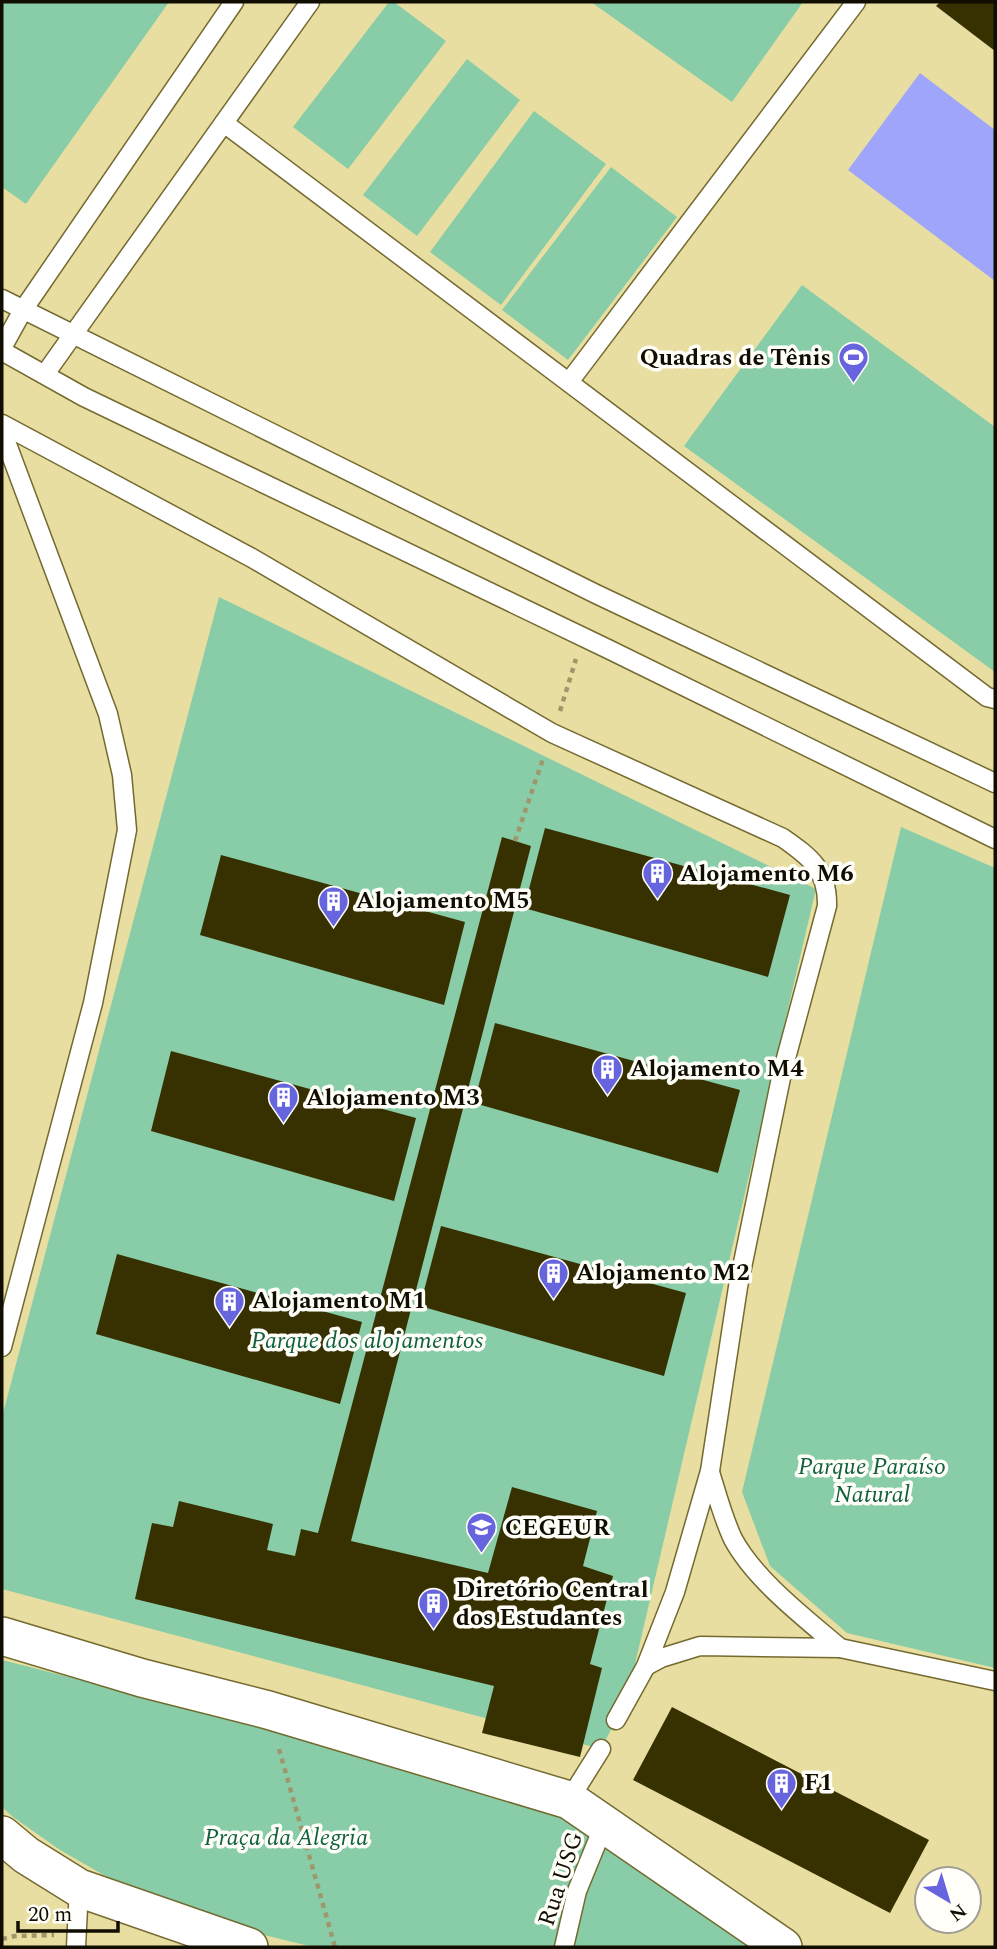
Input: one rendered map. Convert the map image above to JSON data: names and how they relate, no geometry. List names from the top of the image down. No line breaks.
{"streets":{"lane":["Rua USG"]},"parks":["Parque dos alojamentos","Parque Paraíso Natural","Praça da Alegria"],"places":{"sports":["Quadras de Tênis"],"building":["Alojamento M6","Alojamento M5","Alojamento M4","Alojamento M3","Alojamento M2","Alojamento M1","Diretório Central dos Estudantes","F1"],"school or university":["CEGEUR"]},"scale_bar":"20 m","north":"bottom right"}
